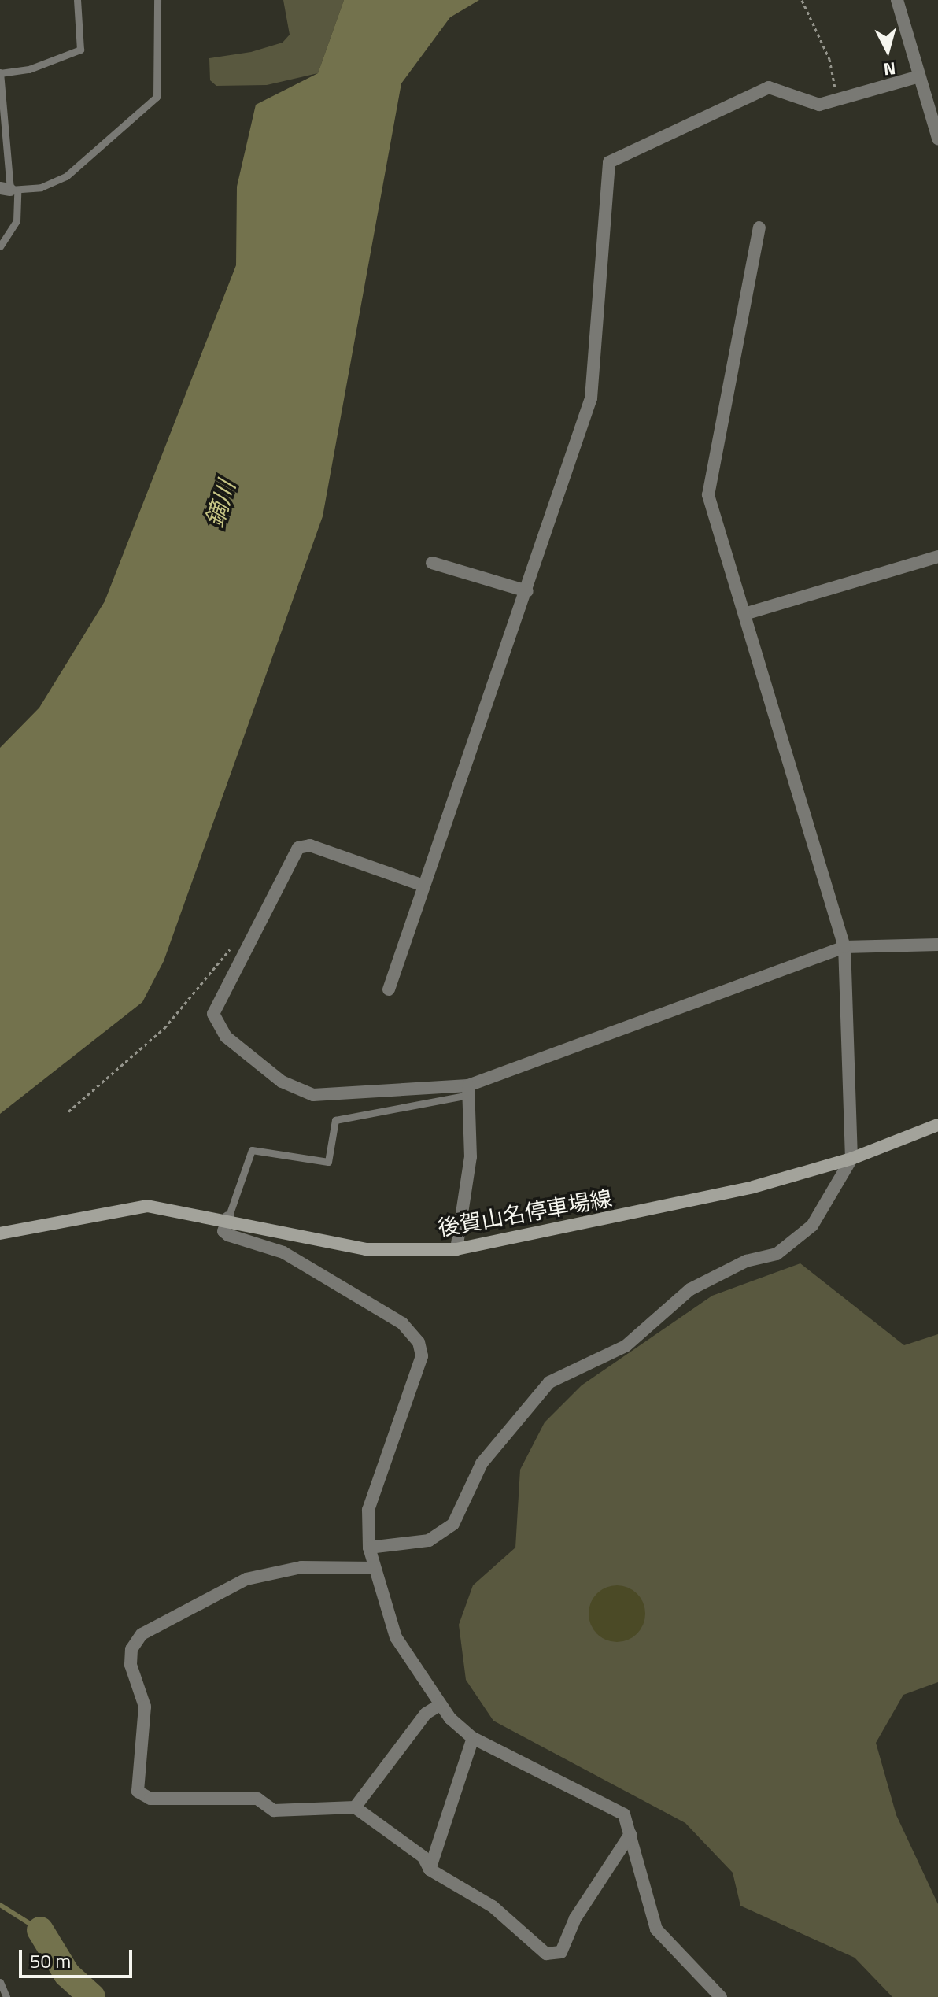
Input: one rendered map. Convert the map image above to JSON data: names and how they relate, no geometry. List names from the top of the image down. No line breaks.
{"streets":{"main road":["後賀山名停車場線"]},"water":["鏑川"],"scale_bar":"50 m","north":"bottom"}
